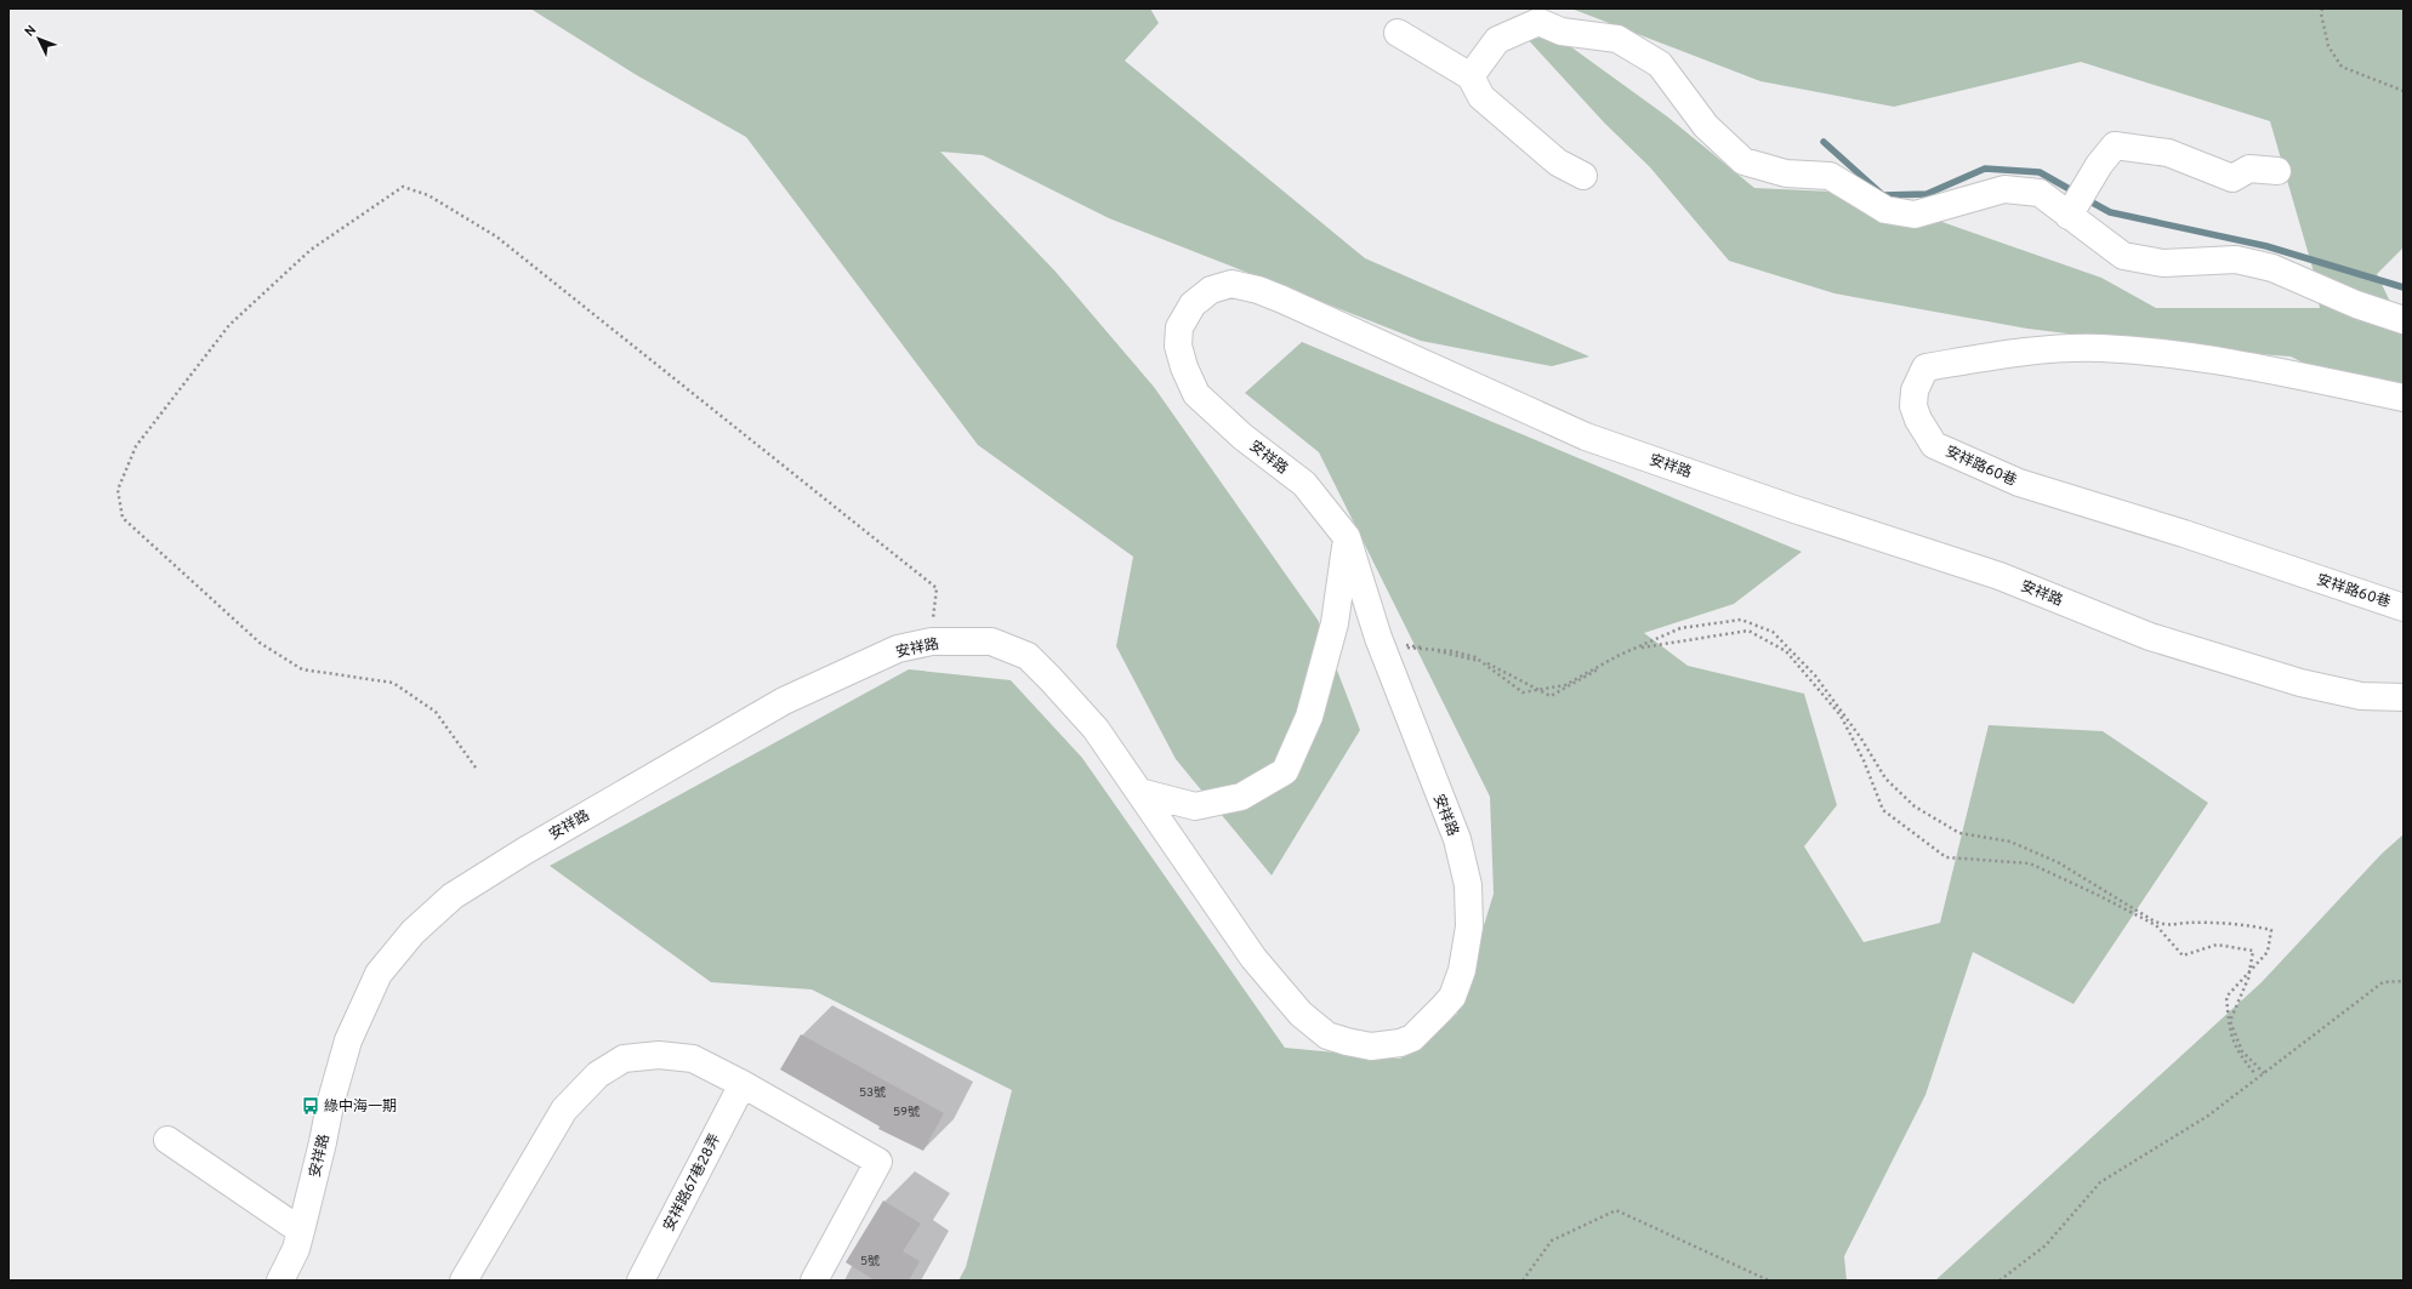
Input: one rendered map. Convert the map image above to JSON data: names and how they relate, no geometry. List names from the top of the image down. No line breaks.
{"streets":{"street":["安祥路","安祥路60巷","安祥路67巷28弄"]},"places":{"bus stop":["綠中海一期"]},"house_numbers":["53號","59號","5號"],"north":"top left"}
